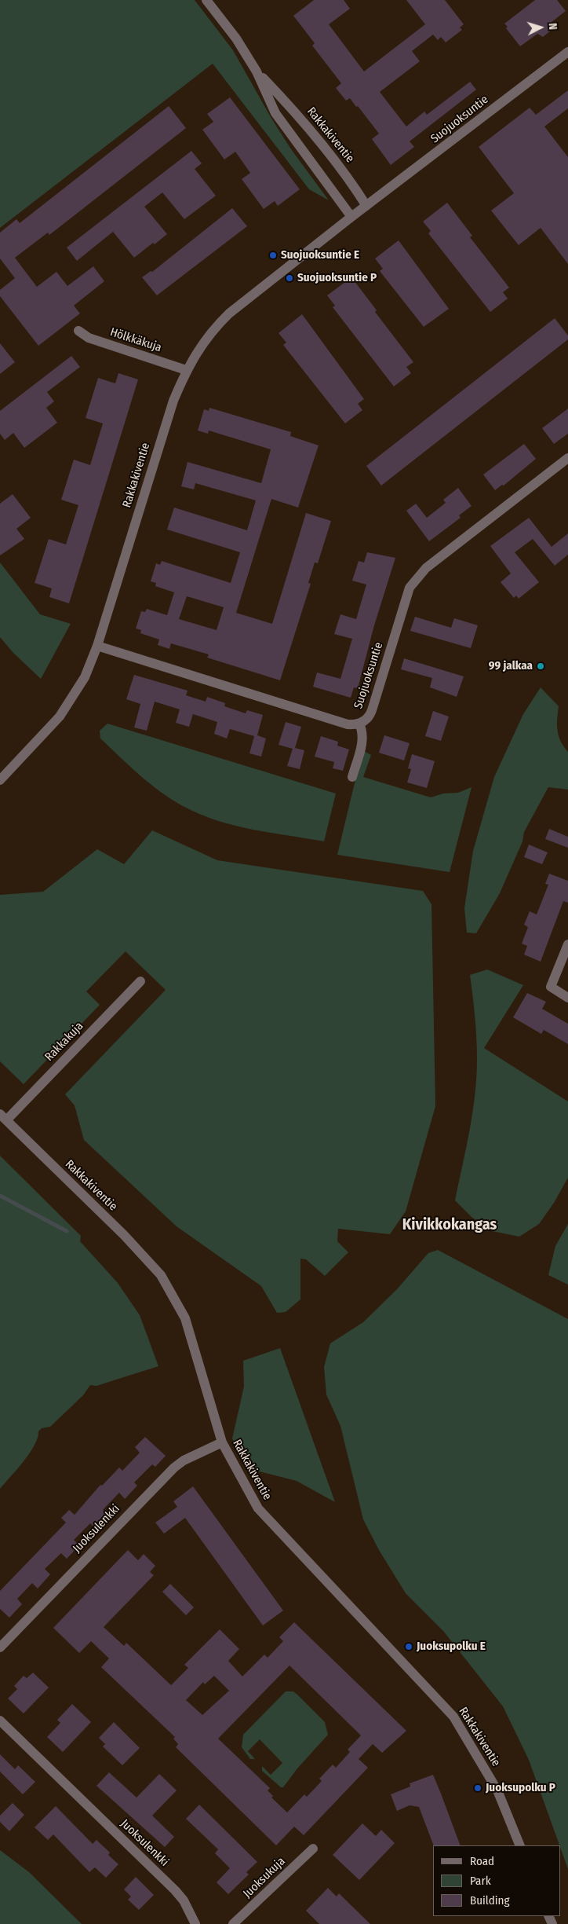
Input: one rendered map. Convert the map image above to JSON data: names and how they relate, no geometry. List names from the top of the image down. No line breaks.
{"streets":{"street":["Suojuoksuntie","Rakkakiventie","Hölkkäkuja","Rakkakuja","Juoksulenkki","Juoksukuja"]},"crossings":[["Suojuoksuntie","Rakkakiventie"],["Rakkakiventie","Hölkkäkuja"],["Rakkakiventie","Rakkakuja"],["Rakkakiventie","Juoksulenkki"]],"districts":["Kivikkokangas"],"places":["Suojuoksuntie E","Suojuoksuntie P","99 jalkaa","Juoksupolku E","Juoksupolku P"],"legend":["Road","Park","Building"],"north":"right"}
